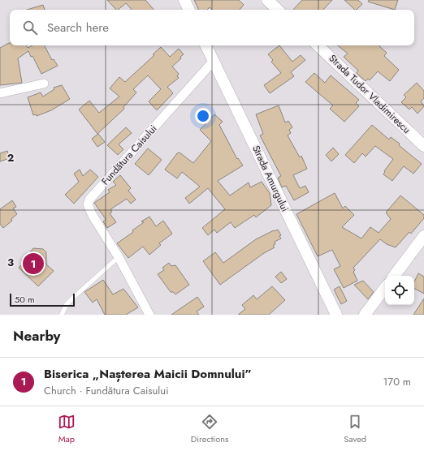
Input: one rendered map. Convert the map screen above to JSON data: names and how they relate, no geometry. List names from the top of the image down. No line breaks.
{"streets":{"street":["Strada Tudor Vladimirescu","Fundătura Caisului","Strada Amurgului"]},"crossings":[["Fundătura Caisului","Strada Amurgului"]],"scale_bar":"50 m","page":{"search":"Search here","pins":"1","scale":"50 m","heading":"Nearby","list":[{"mark":"1","name":"Biserica „Nașterea Maicii Domnului”","note":"Church · Fundătura Caisului","value":"170 m"}],"nav":["Map","Directions","Saved"]},"grid":{"rows":["2","3"]}}
